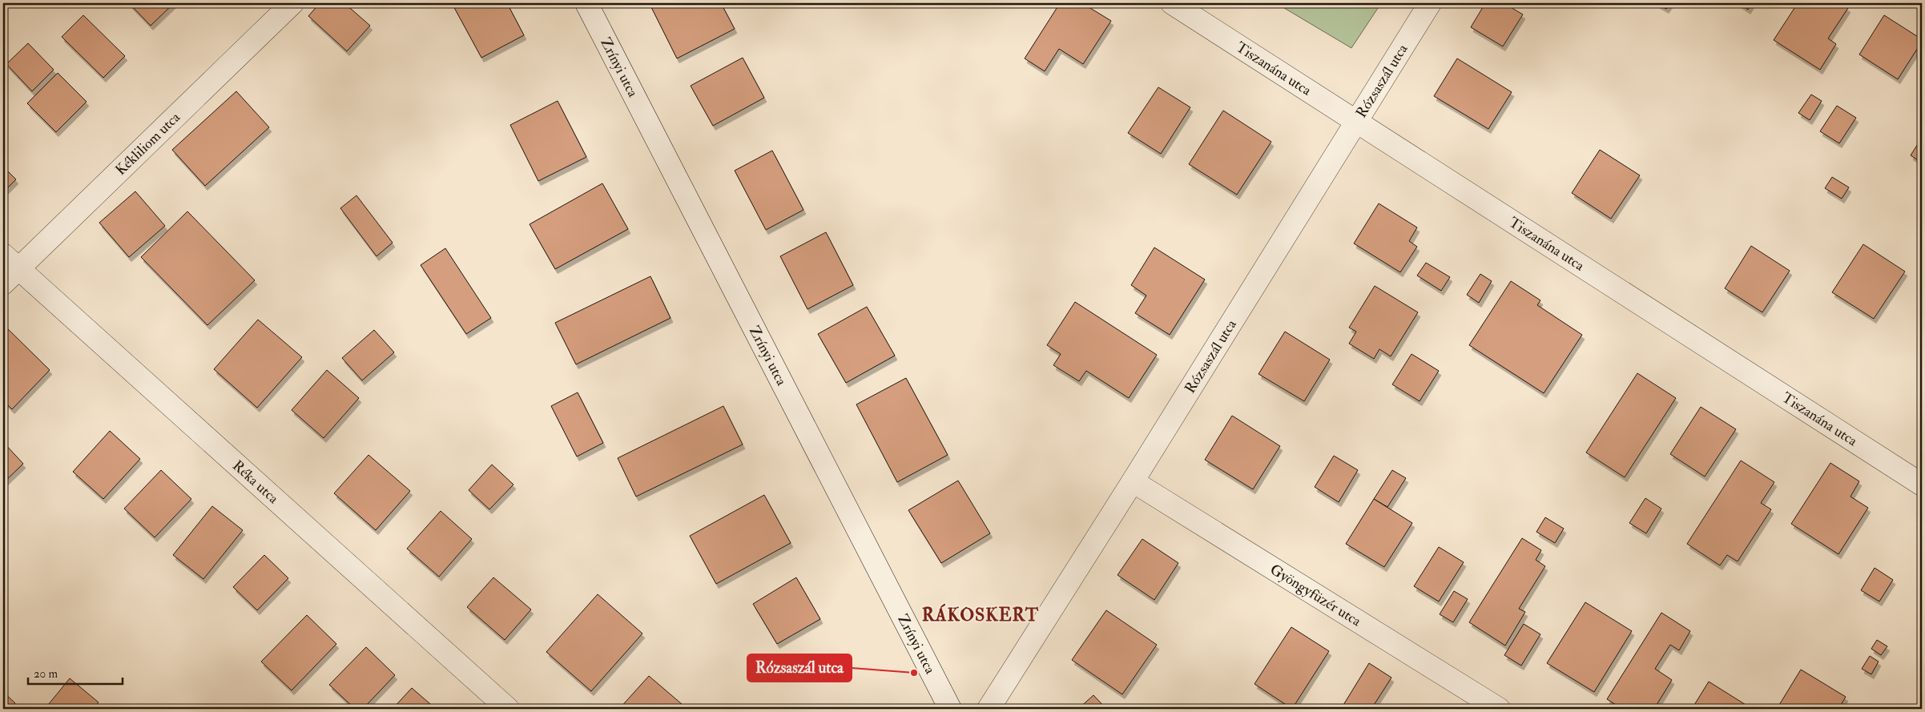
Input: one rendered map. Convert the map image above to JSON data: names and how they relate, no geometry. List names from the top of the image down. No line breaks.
{"streets":{"street":["Zrínyi utca","Tiszanána utca","Rózsaszál utca","Kékliliom utca","Réka utca","Gyöngyfüzér utca"]},"crossings":[["Tiszanána utca","Rózsaszál utca"],["Rózsaszál utca","Gyöngyfüzér utca"],["Kékliliom utca","Réka utca"]],"districts":["RÁKOSKERT"],"places":["Rózsaszál utca"],"scale_bar":"20 m"}
